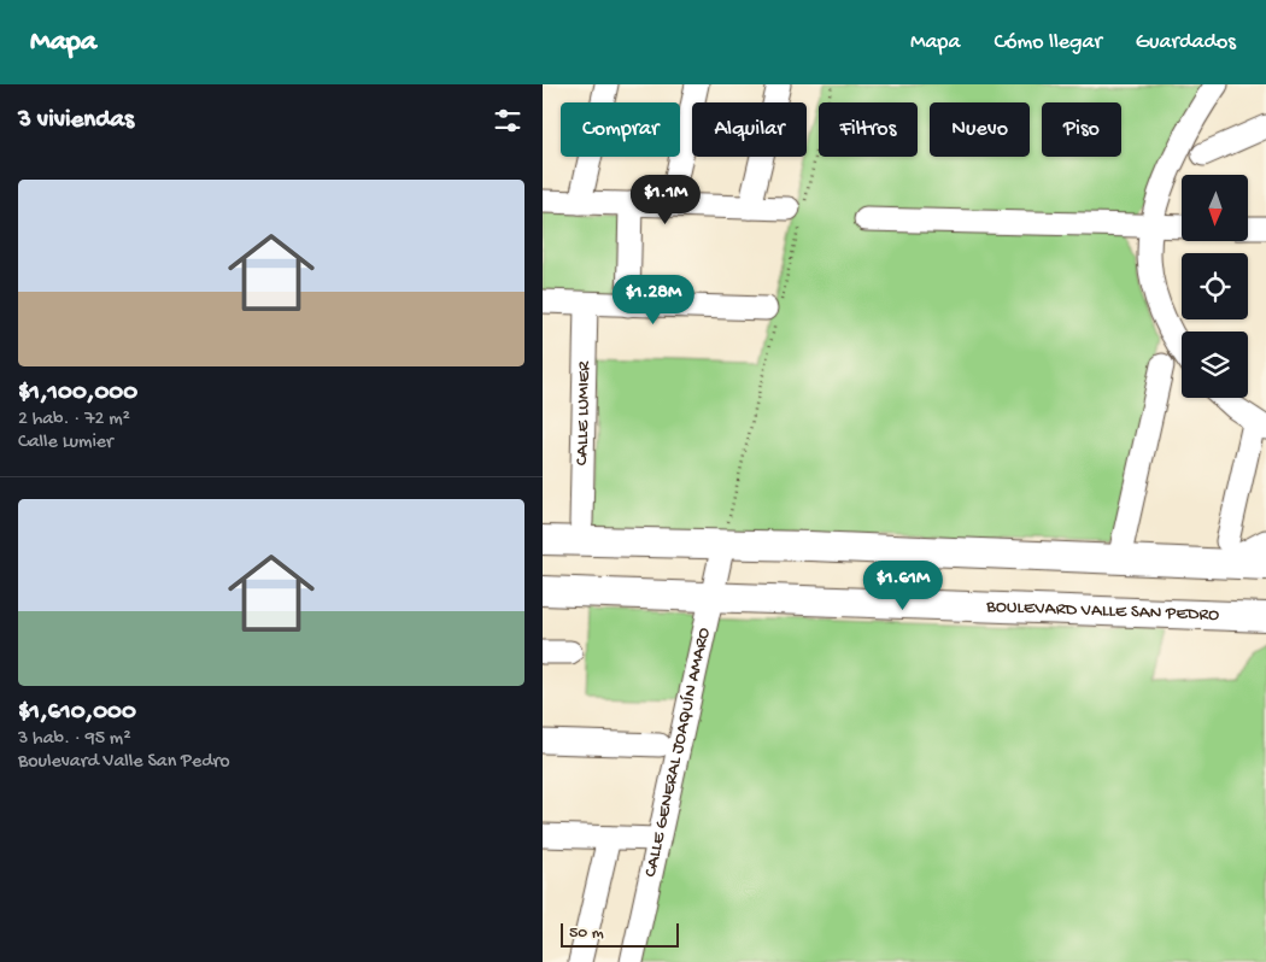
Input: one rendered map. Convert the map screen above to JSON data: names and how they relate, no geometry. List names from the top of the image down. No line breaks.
{"streets":{"main road":["BOULEVARD VALLE SAN PEDRO"],"street":["CALLE LUMIER","CALLE GENERAL JOAQUÍN AMARO"]},"crossings":[["BOULEVARD VALLE SAN PEDRO","CALLE GENERAL JOAQUÍN AMARO"]],"scale_bar":"50 m","north":"bottom","page":{"header":"Mapa","nav":["Mapa","Cómo llegar","Guardados"],"heading":"3 viviendas","chip":["Comprar","Alquilar","Filtros","Nuevo","Piso"],"list":[{"name":"$1,100,000","note":"2 hab. · 72 m² · Calle Lumier"},{"name":"$1,610,000","note":"3 hab. · 95 m² · Boulevard Valle San Pedro"}],"price":["$1.1M","$1.28M","$1.61M"],"scale":"50 m"}}
